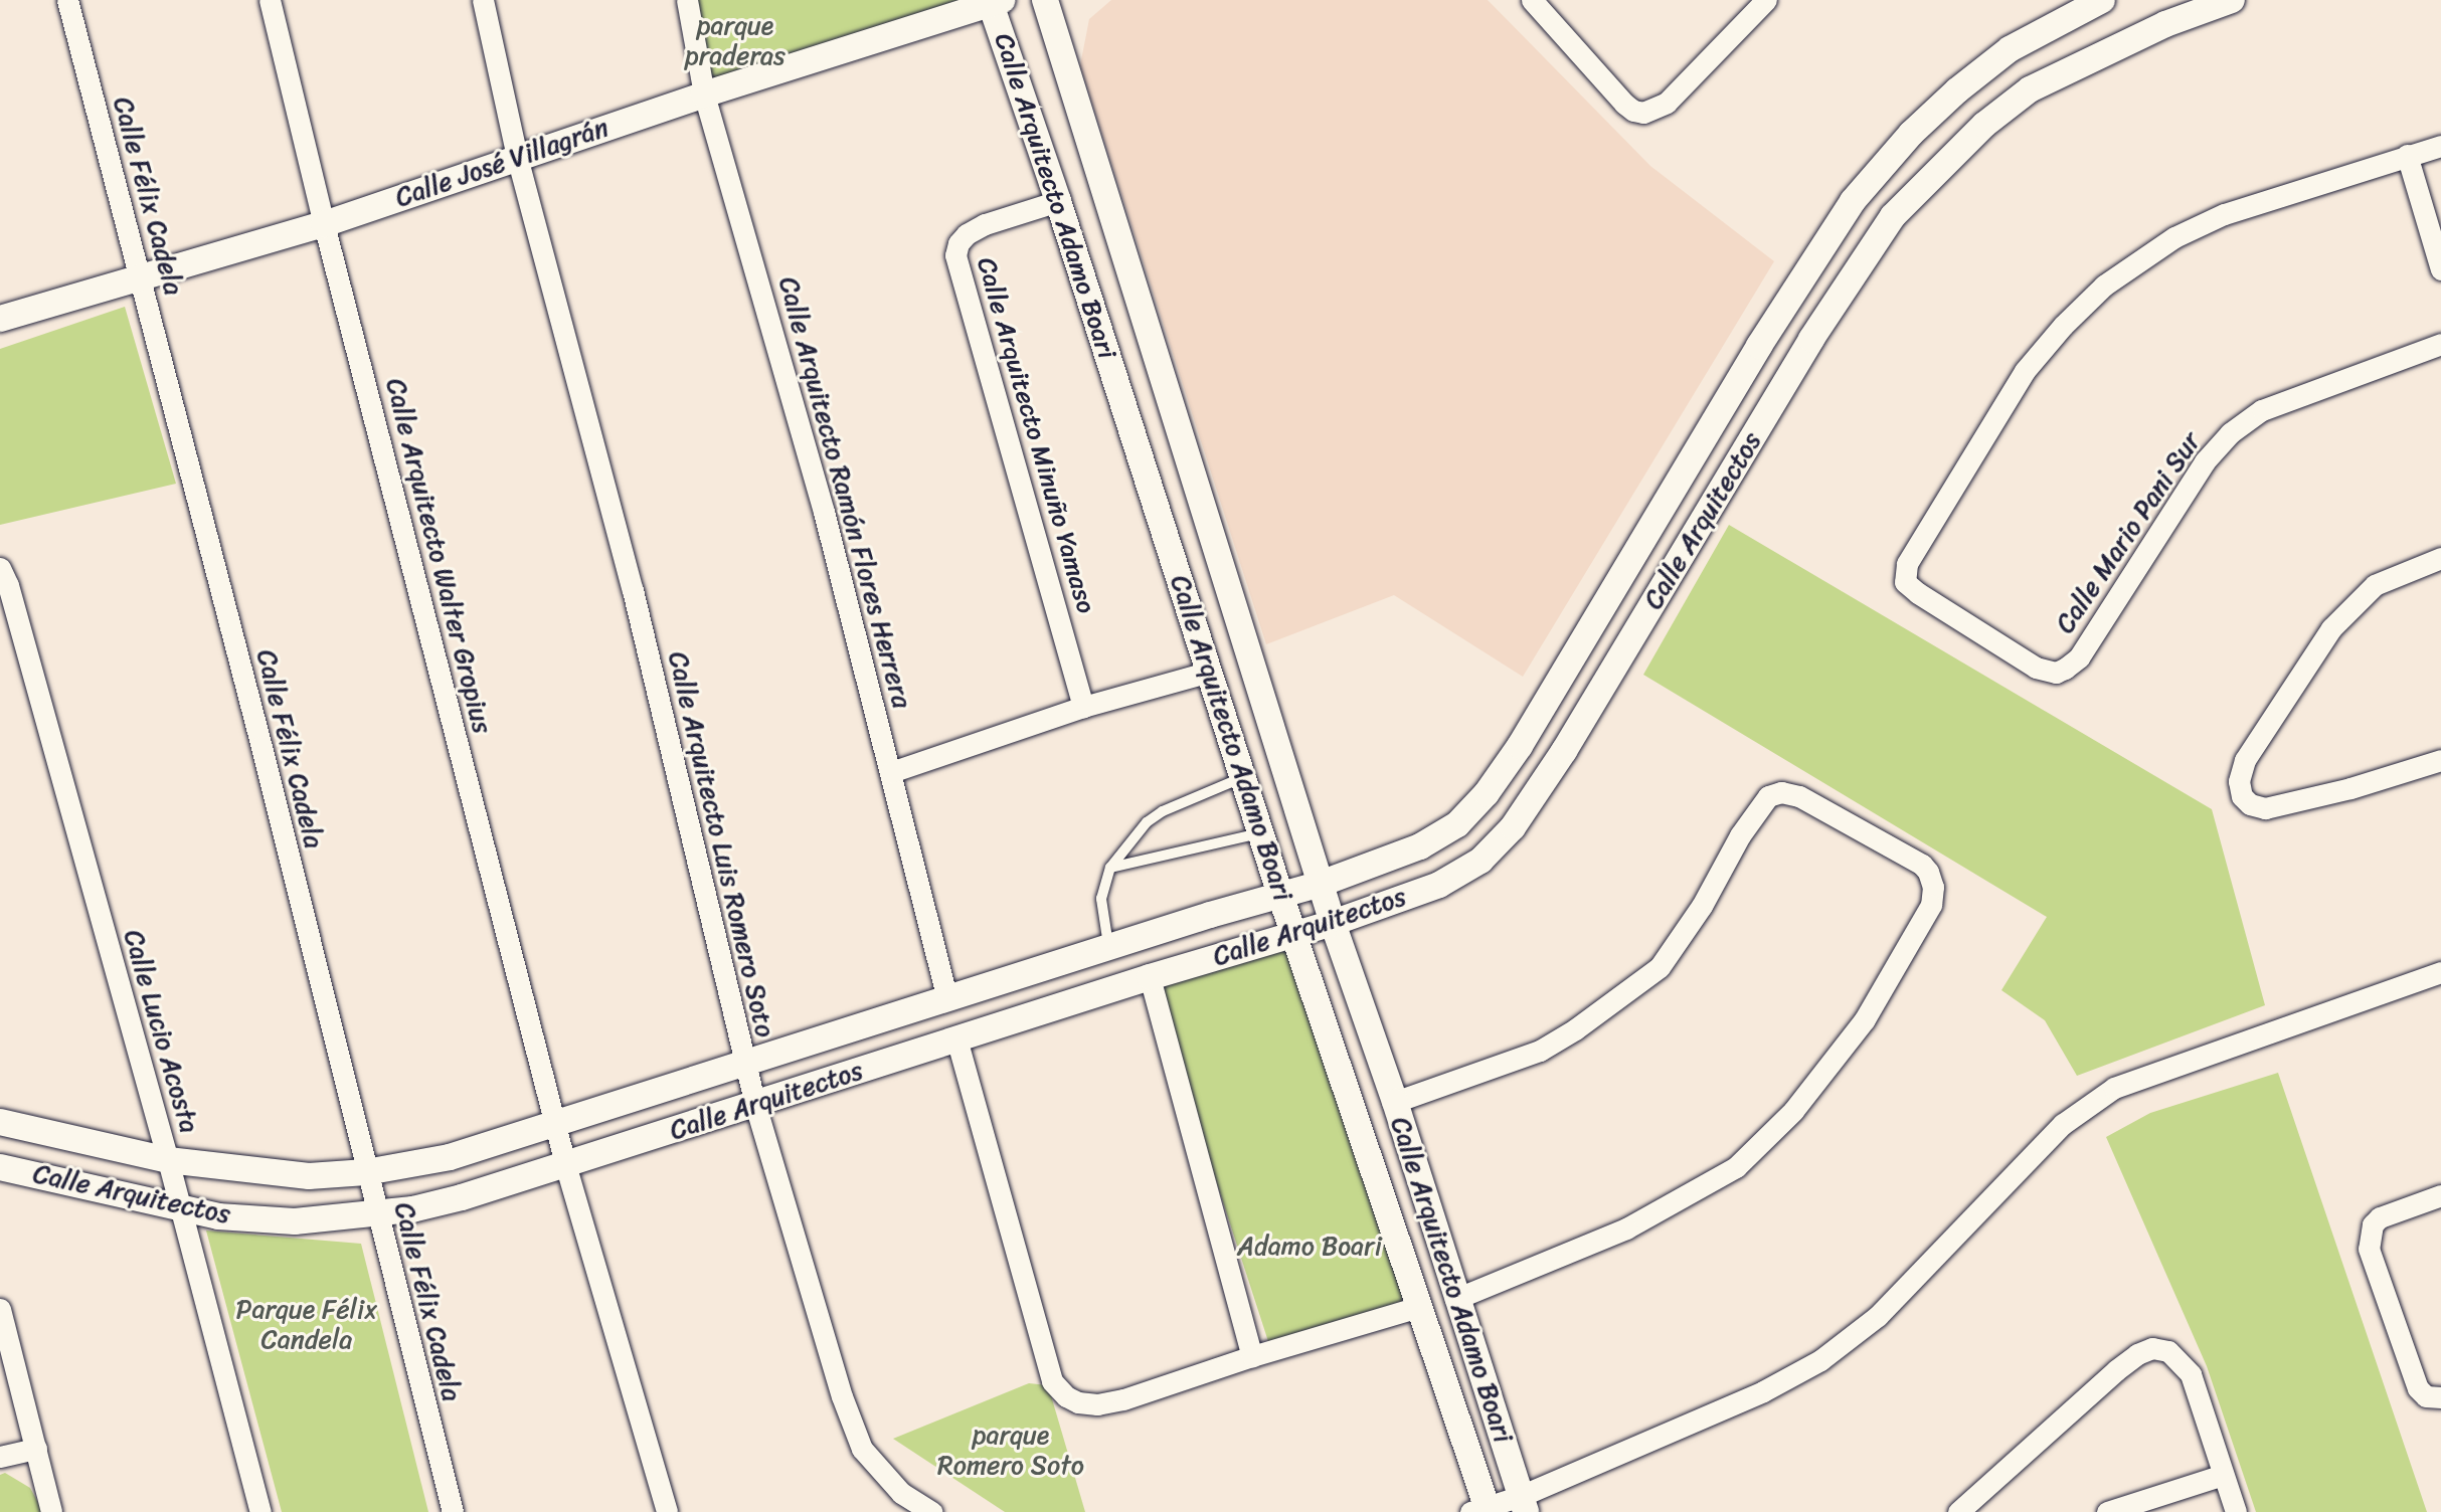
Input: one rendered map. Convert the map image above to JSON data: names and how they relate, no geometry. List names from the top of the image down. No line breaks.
{"streets":{"street":["Calle José Villagrán","Calle Félix Cadela","Calle Arquitecto Adamo Boari","Calle Arquitecto Minuño Yamaso","Calle Arquitecto Ramón Flores Herrera","Calle Arquitectos","Calle Mario Pani Sur","Calle Arquitecto Walter Gropius","Calle Arquitecto Luis Romero Soto","Calle Lucio Acosta"]},"crossings":[["Calle José Villagrán","Calle Félix Cadela"],["Calle José Villagrán","Calle Arquitecto Adamo Boari"],["Calle José Villagrán","Calle Arquitecto Ramón Flores Herrera"],["Calle José Villagrán","Calle Arquitecto Walter Gropius"],["Calle José Villagrán","Calle Arquitecto Luis Romero Soto"],["Calle Félix Cadela","Calle Arquitectos"],["Calle Arquitecto Adamo Boari","Calle Arquitecto Minuño Yamaso"],["Calle Arquitecto Adamo Boari","Calle Arquitectos"],["Calle Arquitecto Ramón Flores Herrera","Calle Arquitectos"],["Calle Arquitectos","Calle Arquitecto Walter Gropius"],["Calle Arquitectos","Calle Arquitecto Luis Romero Soto"],["Calle Arquitectos","Calle Lucio Acosta"]],"parks":["parque praderas","Adamo Boari","Parque Félix Candela","parque Romero Soto"]}
